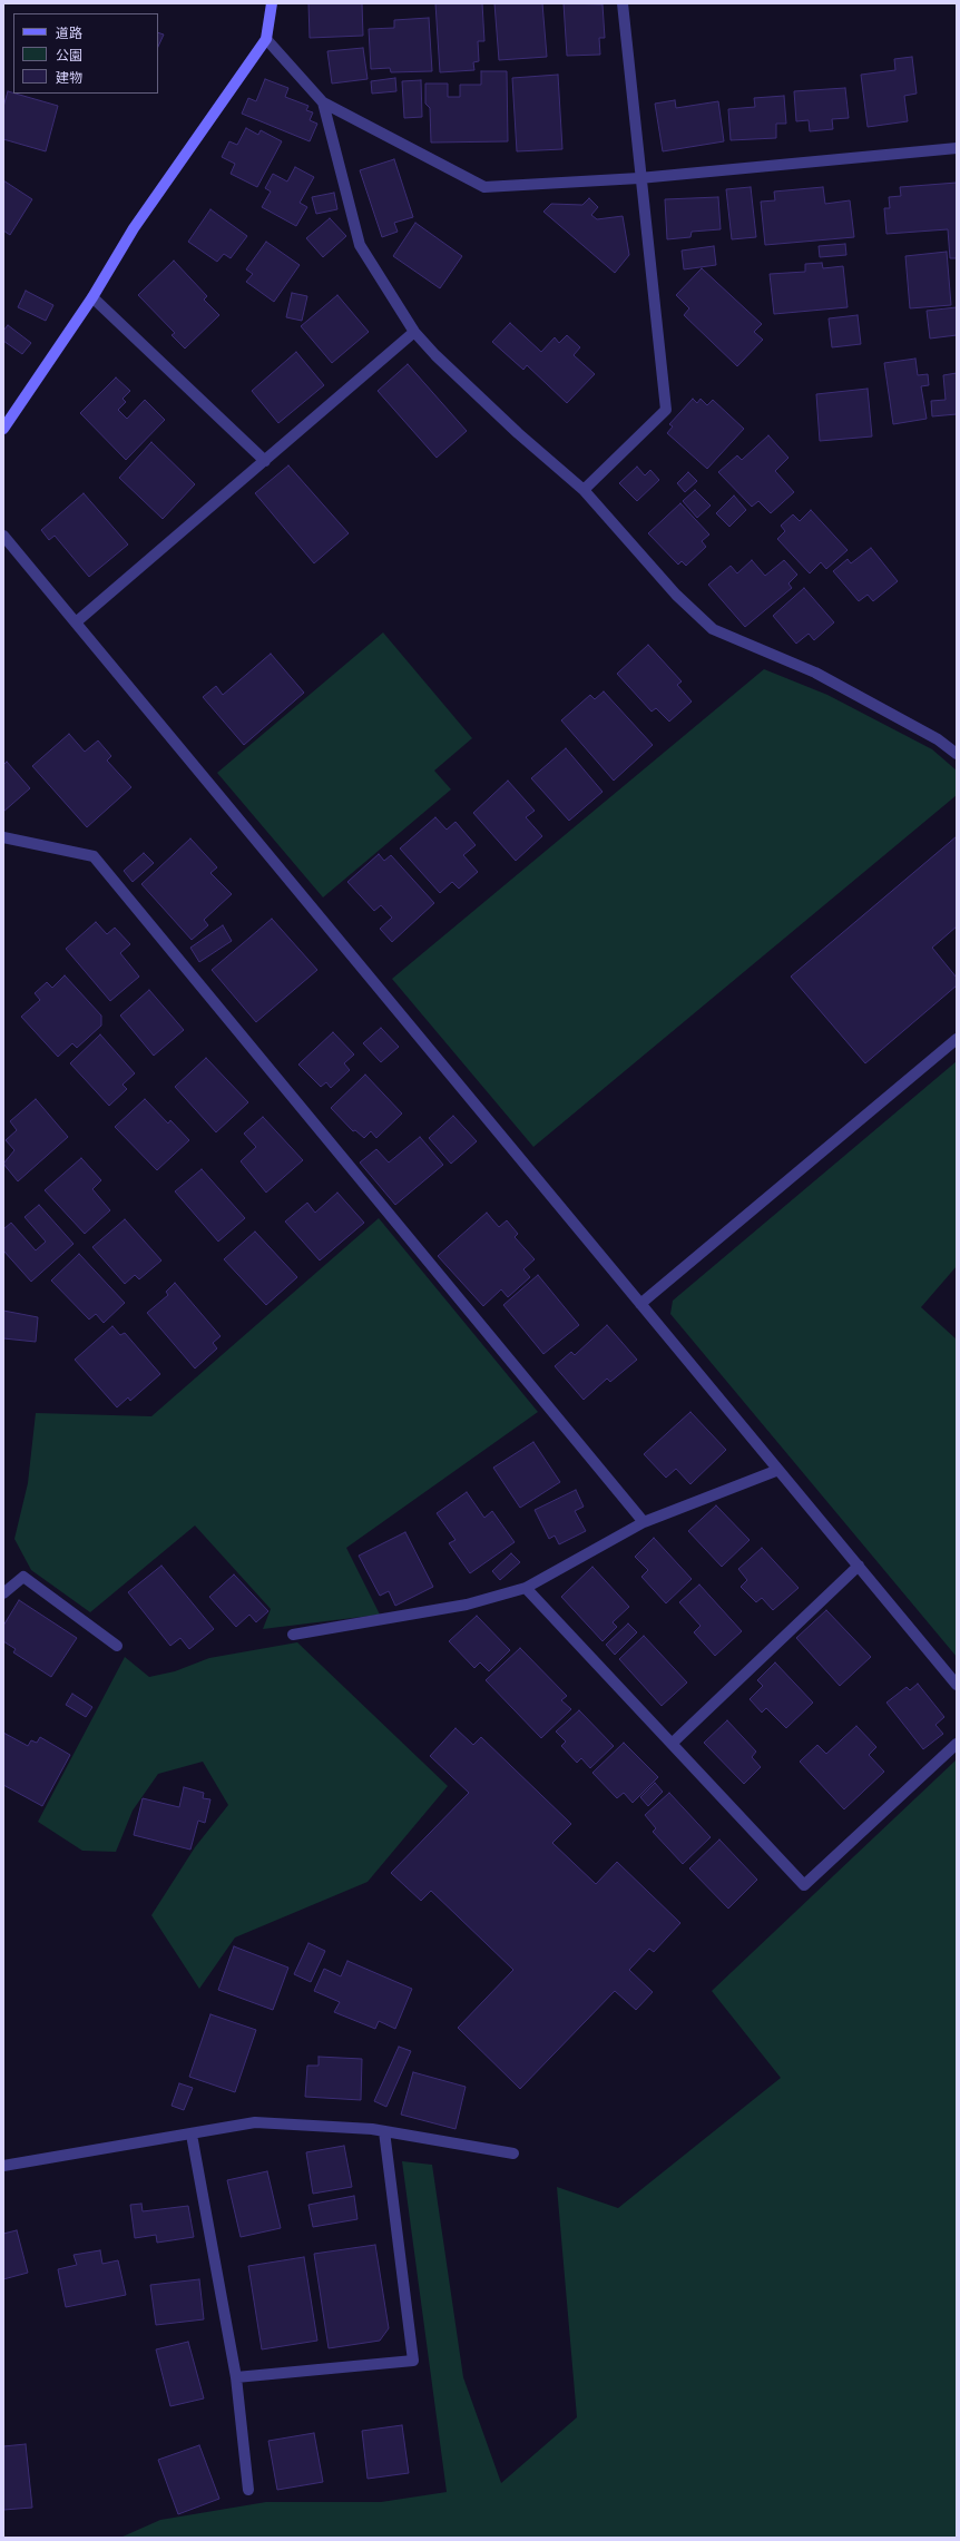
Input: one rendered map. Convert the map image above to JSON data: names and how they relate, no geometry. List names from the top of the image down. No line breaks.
{"legend":["道路","公園","建物"]}
